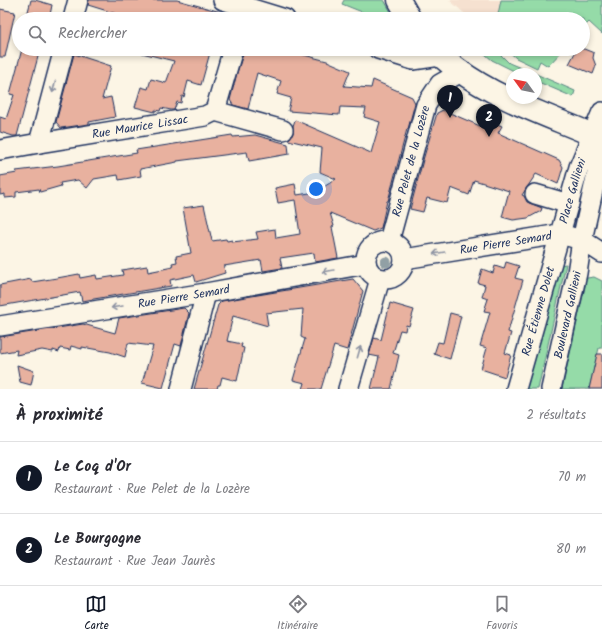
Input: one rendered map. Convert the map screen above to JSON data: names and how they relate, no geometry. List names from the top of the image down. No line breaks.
{"streets":{"street":["Rue Maurice Lissac","Rue Pelet de la Lozère","Place Gallieni","Rue Pierre Semard","Rue Étienne Dolet","Boulevard Gallieni"]},"crossings":[["Rue Pelet de la Lozère","Rue Pierre Semard"],["Place Gallieni","Rue Pierre Semard"],["Place Gallieni","Rue Étienne Dolet"],["Place Gallieni","Boulevard Gallieni"],["Rue Pierre Semard","Rue Étienne Dolet"]],"one_way":["Rue Pierre Semard"],"north":"top left","page":{"search":"Rechercher","pins":["1","2"],"heading":["À proximité","2 résultats"],"list":[{"mark":"1","name":"Le Coq d'Or","note":"Restaurant · Rue Pelet de la Lozère","value":"70 m"},{"mark":"2","name":"Le Bourgogne","note":"Restaurant · Rue Jean Jaurès","value":"80 m"}],"nav":["Carte","Itinéraire","Favoris"]}}
